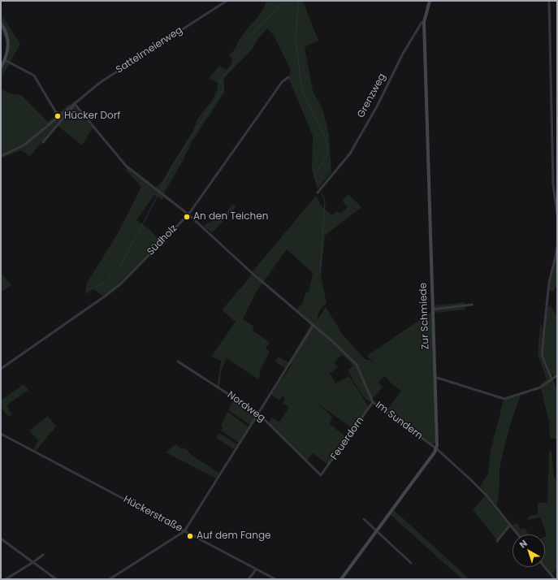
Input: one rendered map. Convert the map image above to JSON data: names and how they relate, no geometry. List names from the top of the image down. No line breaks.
{"streets":{"street":["Sattelmeierweg","Grenzweg","Südholz","Zur Schmiede","Nordweg","Im Sundern","Feuerdorn","Hückerstraße"]},"crossings":[["Grenzweg","Zur Schmiede"],["Südholz","Im Sundern"],["Zur Schmiede","Im Sundern"],["Nordweg","Feuerdorn"],["Im Sundern","Feuerdorn"]],"places":["Hücker Dorf","An den Teichen","Auf dem Fange"],"north":"top left"}
